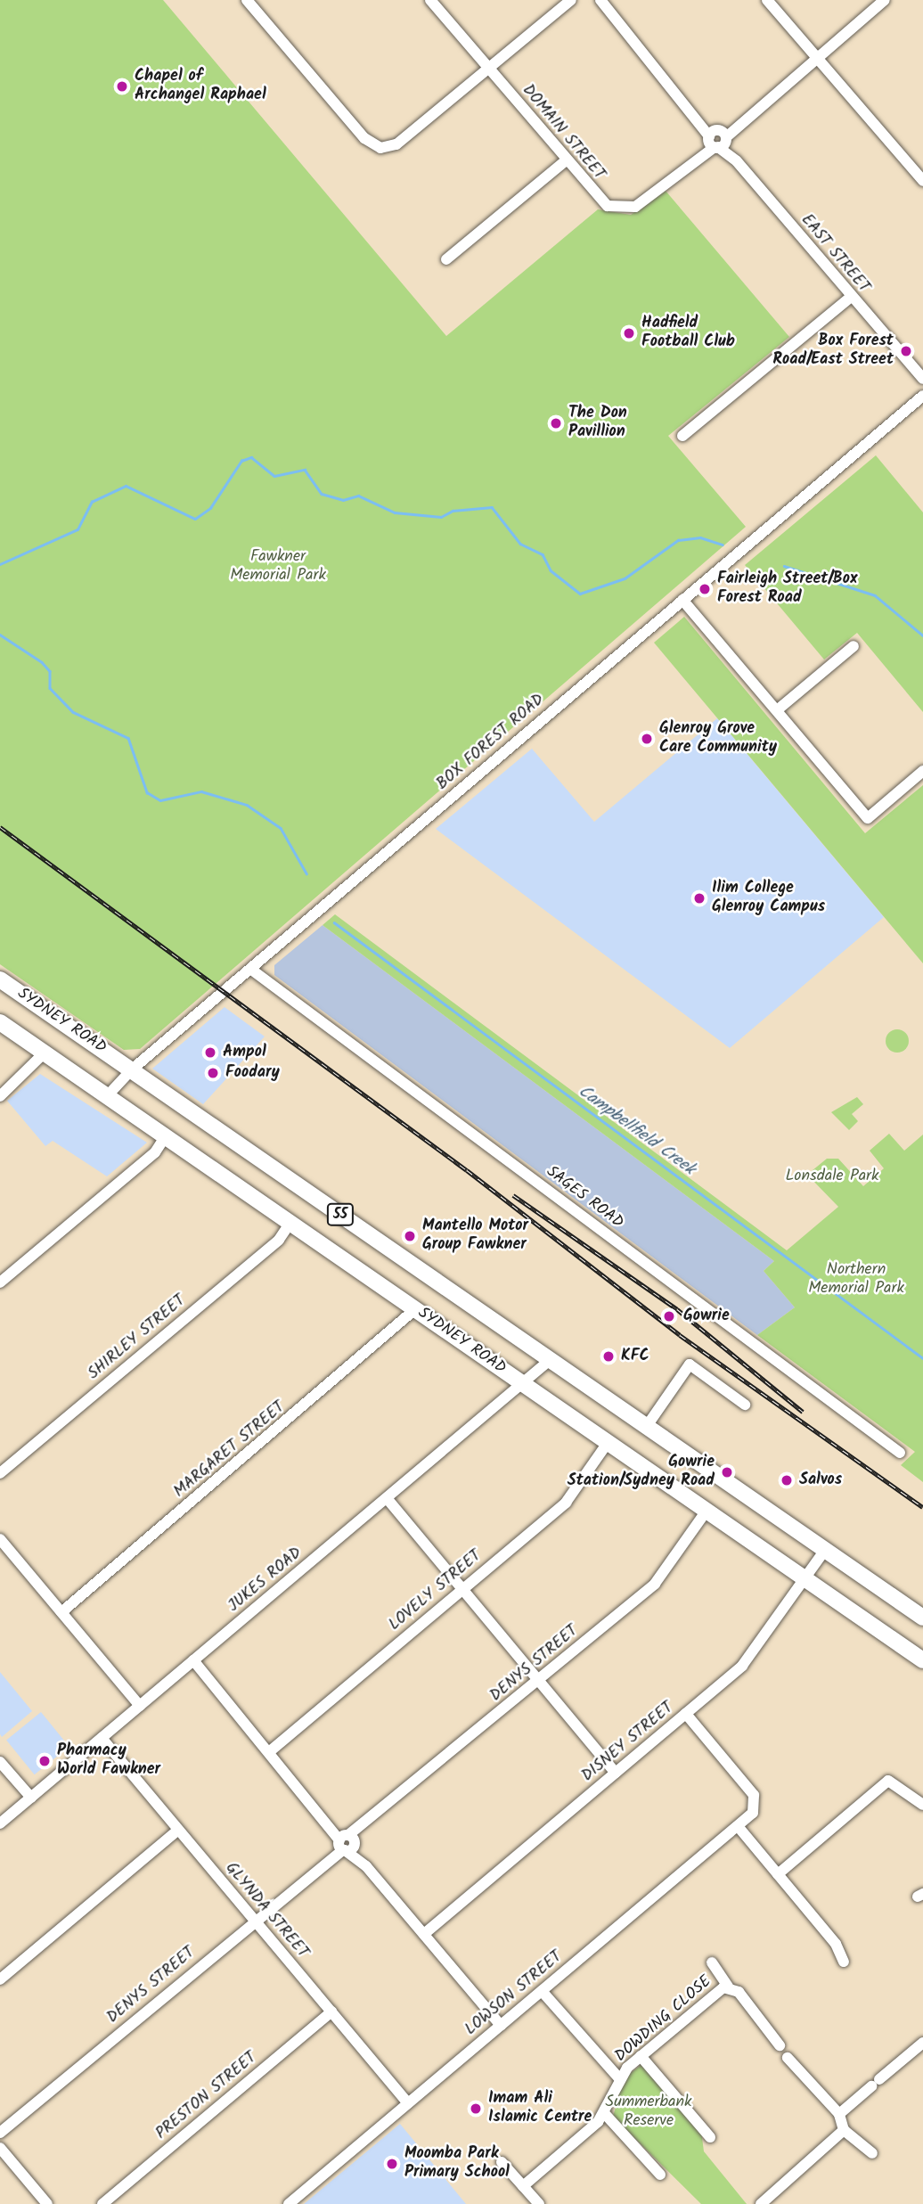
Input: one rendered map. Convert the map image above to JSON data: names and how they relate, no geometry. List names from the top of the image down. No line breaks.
{"streets":{"highway":["SYDNEY ROAD","55"],"street":["DOMAIN STREET","EAST STREET","BOX FOREST ROAD","SAGES ROAD","SHIRLEY STREET","MARGARET STREET","JUKES ROAD","LOVELY STREET","DENYS STREET","DISNEY STREET","GLYNDA STREET","LOWSON STREET","DOWDING CLOSE","PRESTON STREET"]},"crossings":[["DOMAIN STREET","EAST STREET"],["BOX FOREST ROAD","SYDNEY ROAD"],["BOX FOREST ROAD","SAGES ROAD"],["SYDNEY ROAD","SHIRLEY STREET"],["SYDNEY ROAD","MARGARET STREET"],["SYDNEY ROAD","JUKES ROAD"],["SYDNEY ROAD","LOVELY STREET"],["SYDNEY ROAD","DENYS STREET"],["SYDNEY ROAD","DISNEY STREET"],["JUKES ROAD","GLYNDA STREET"],["DENYS STREET","GLYNDA STREET"],["DISNEY STREET","LOWSON STREET"],["GLYNDA STREET","LOWSON STREET"],["GLYNDA STREET","PRESTON STREET"]],"water":["Campbellfield Creek"],"parks":["Fawkner Memorial Park","Lonsdale Park","Northern Memorial Park","Summerbank Reserve"],"places":["Chapel of Archangel Raphael","Hadfield Football Club","Box Forest Road/East Street","The Don Pavillion","Fairleigh Street/Box Forest Road","Glenroy Grove Care Community","Ilim College Glenroy Campus","Ampol","Foodary","Mantello Motor Group Fawkner","Gowrie","KFC","Gowrie Station/Sydney Road","Salvos","Pharmacy World Fawkner","Imam Ali Islamic Centre","Moomba Park Primary School"]}
